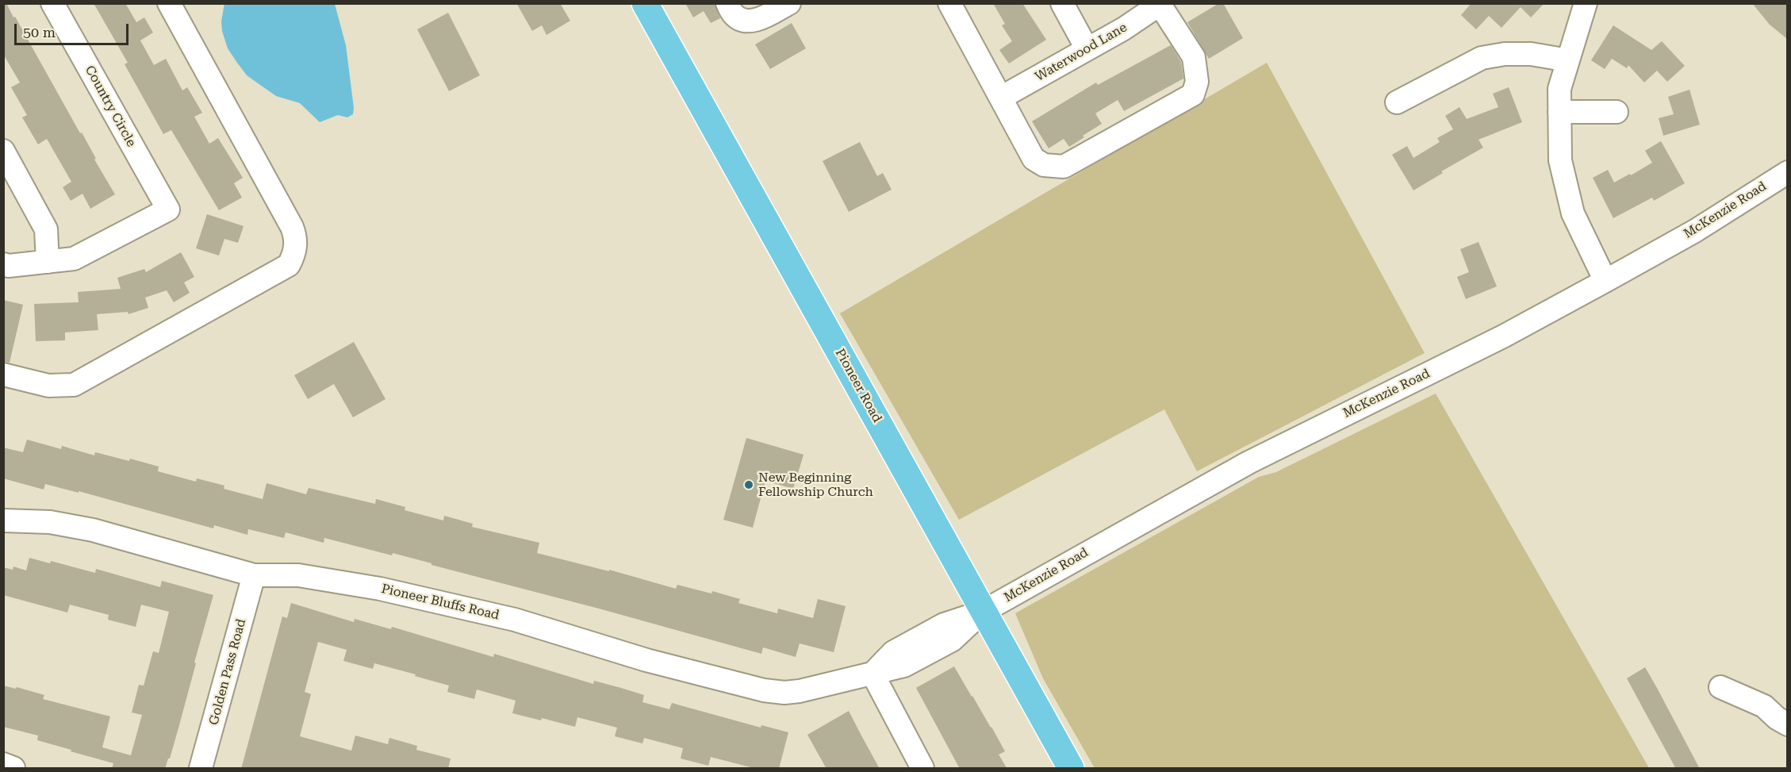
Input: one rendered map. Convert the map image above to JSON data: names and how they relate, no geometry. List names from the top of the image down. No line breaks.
{"streets":{"main road":["Pioneer Road"],"street":["Waterwood Lane","Country Circle","McKenzie Road","Pioneer Bluffs Road","Golden Pass Road"]},"crossings":[["McKenzie Road","Pioneer Road"],["McKenzie Road","Pioneer Bluffs Road"],["Pioneer Road","Pioneer Bluffs Road"],["Pioneer Bluffs Road","Golden Pass Road"]],"places":["New Beginning Fellowship Church"],"scale_bar":"50 m"}
